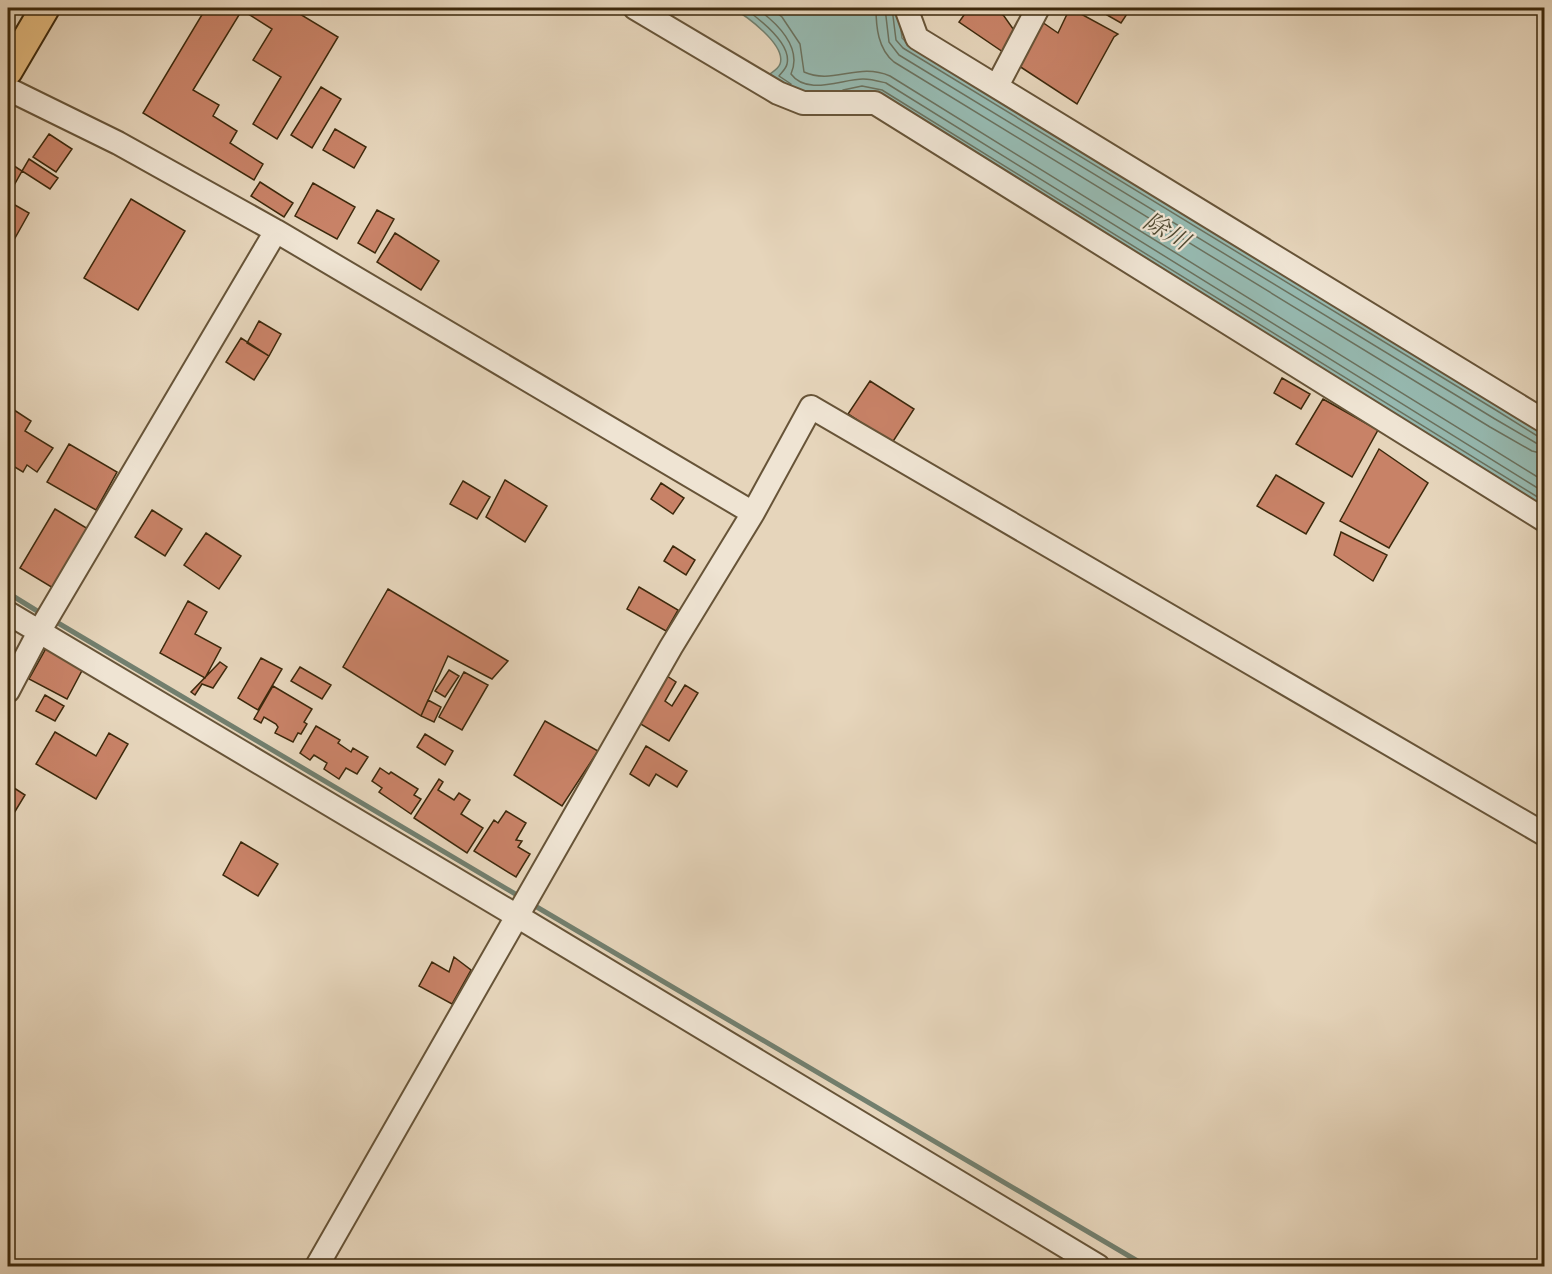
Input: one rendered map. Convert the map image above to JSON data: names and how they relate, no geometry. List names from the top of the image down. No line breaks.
{"water":["除川"]}
